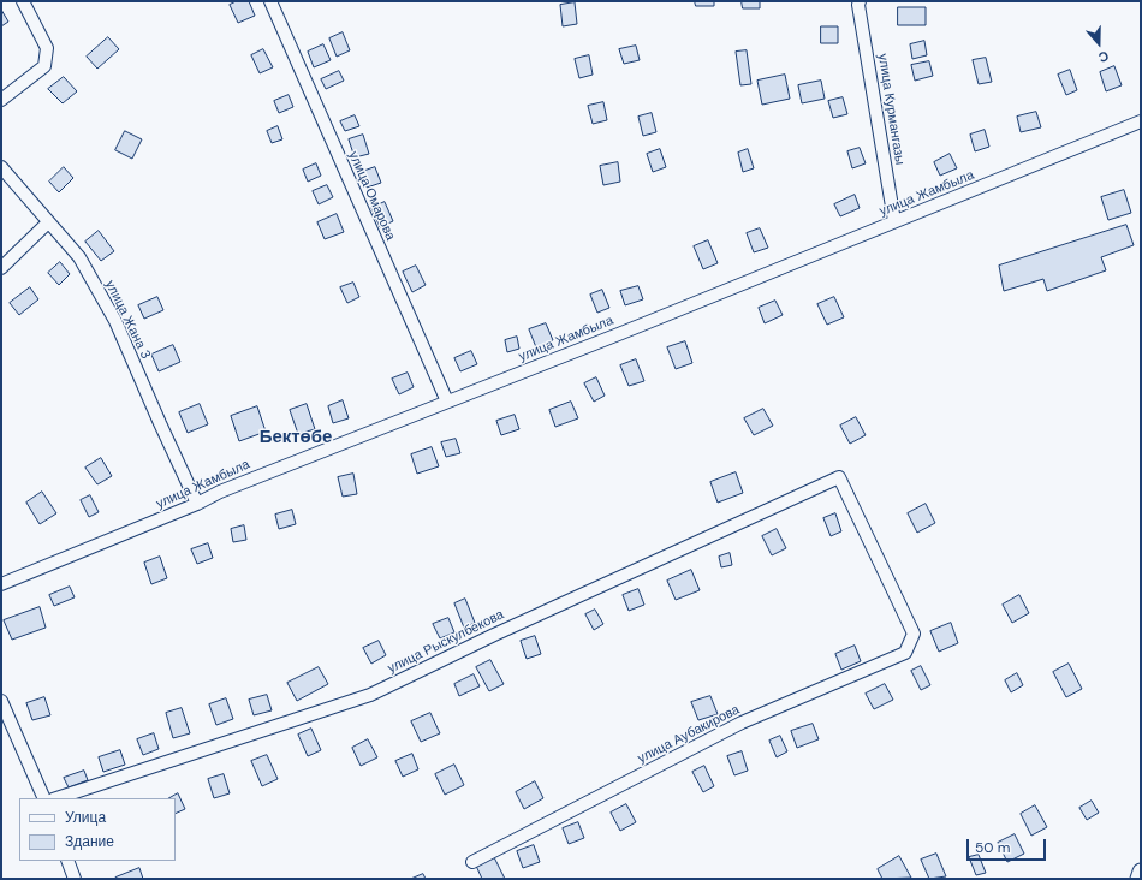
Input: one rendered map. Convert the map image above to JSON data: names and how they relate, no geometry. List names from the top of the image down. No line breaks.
{"streets":{"street":["улица Курмангазы","улица Жамбыла","улица Омарова","улица Жана 3","улица Рыскулбекова","улица Аубакирова"]},"crossings":[["улица Курмангазы","улица Жамбыла"],["улица Жамбыла","улица Омарова"],["улица Жамбыла","улица Жана 3"],["улица Рыскулбекова","улица Аубакирова"]],"districts":["Бектөбе"],"legend":["Улица","Здание"],"scale_bar":"50 m","north":"bottom"}
